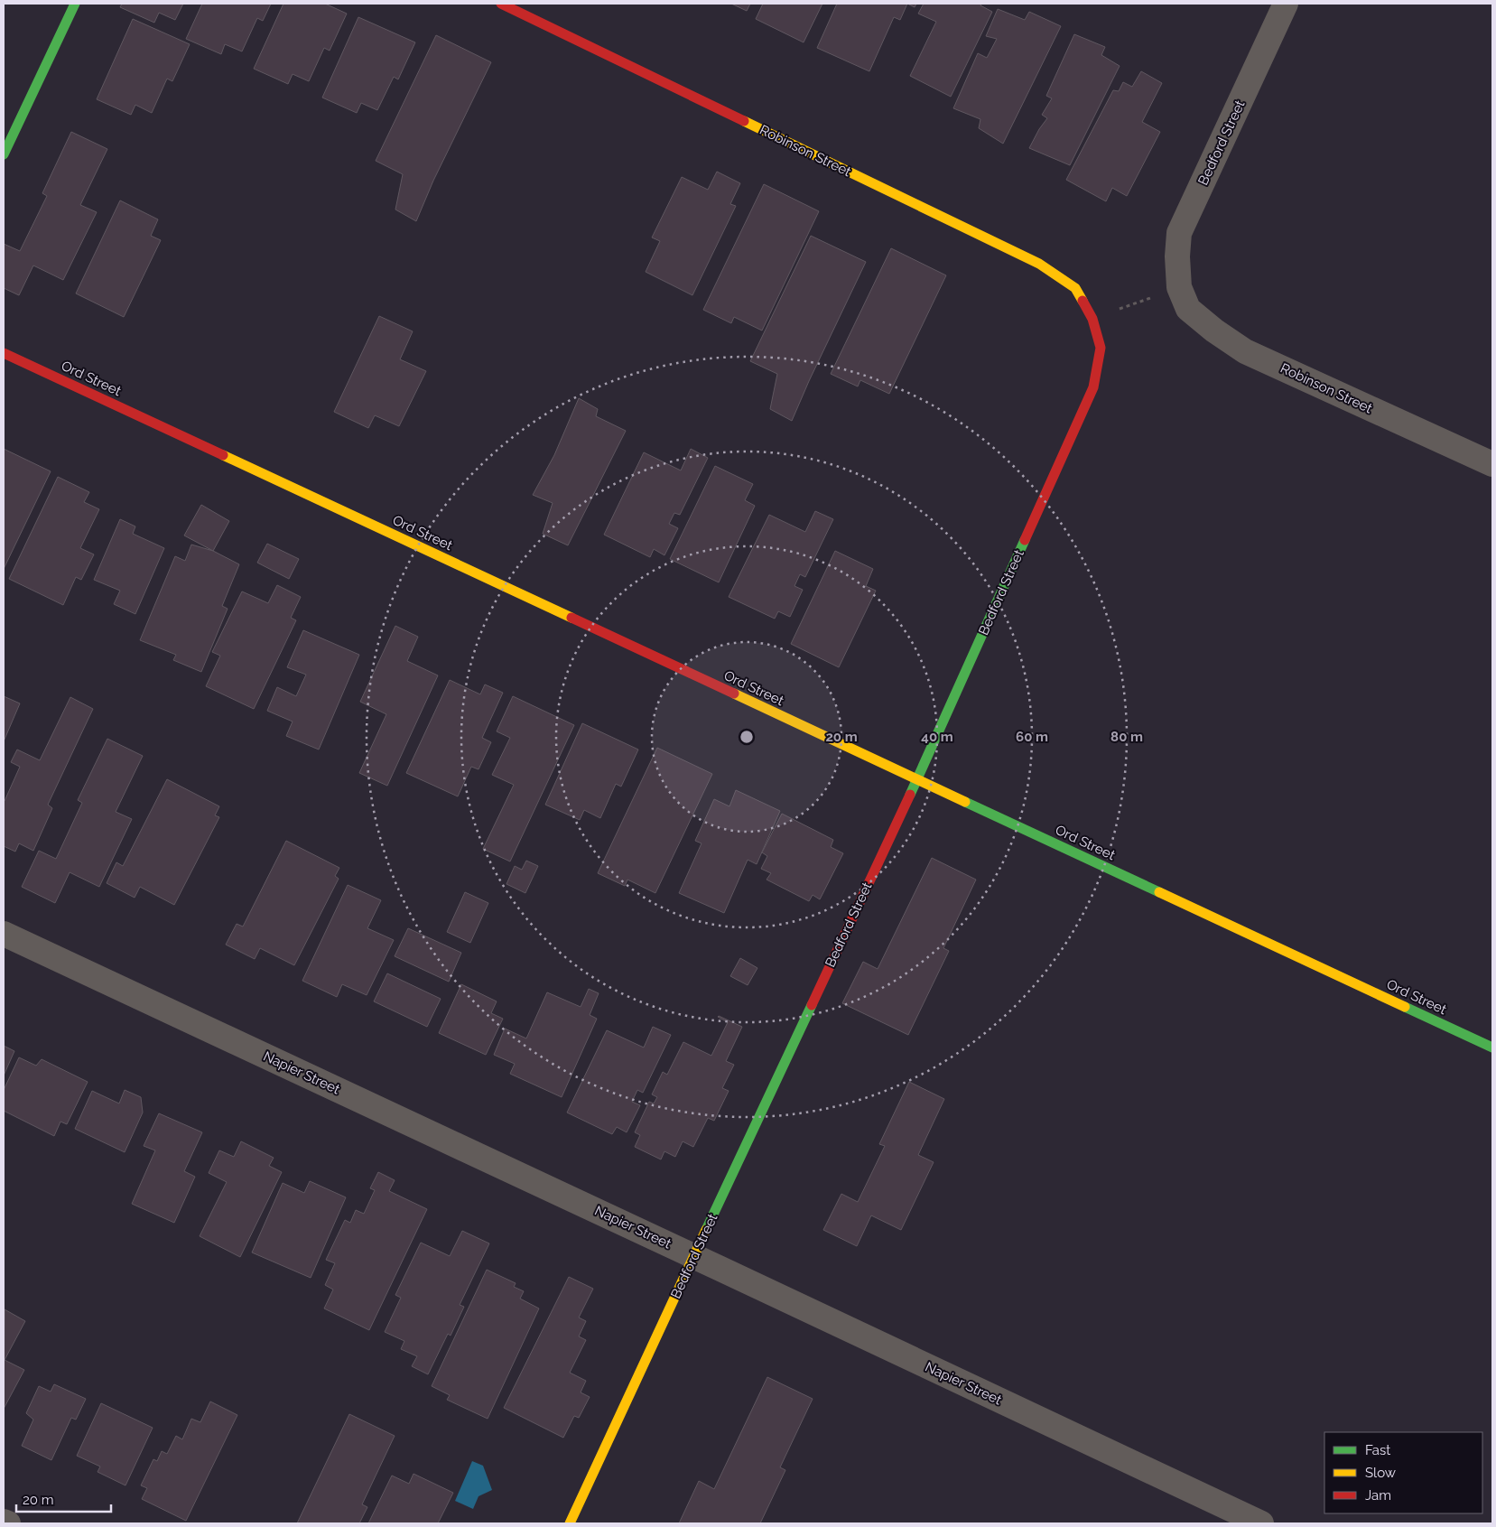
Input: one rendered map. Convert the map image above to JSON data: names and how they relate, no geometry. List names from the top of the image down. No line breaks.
{"streets":{"street":["Bedford Street","Robinson Street","Ord Street","Napier Street"]},"crossings":[["Bedford Street","Robinson Street"],["Bedford Street","Ord Street"],["Bedford Street","Napier Street"]],"legend":["Fast","Slow","Jam"],"scale_bar":"20 m","rings":["20 m","40 m","60 m","80 m"]}
